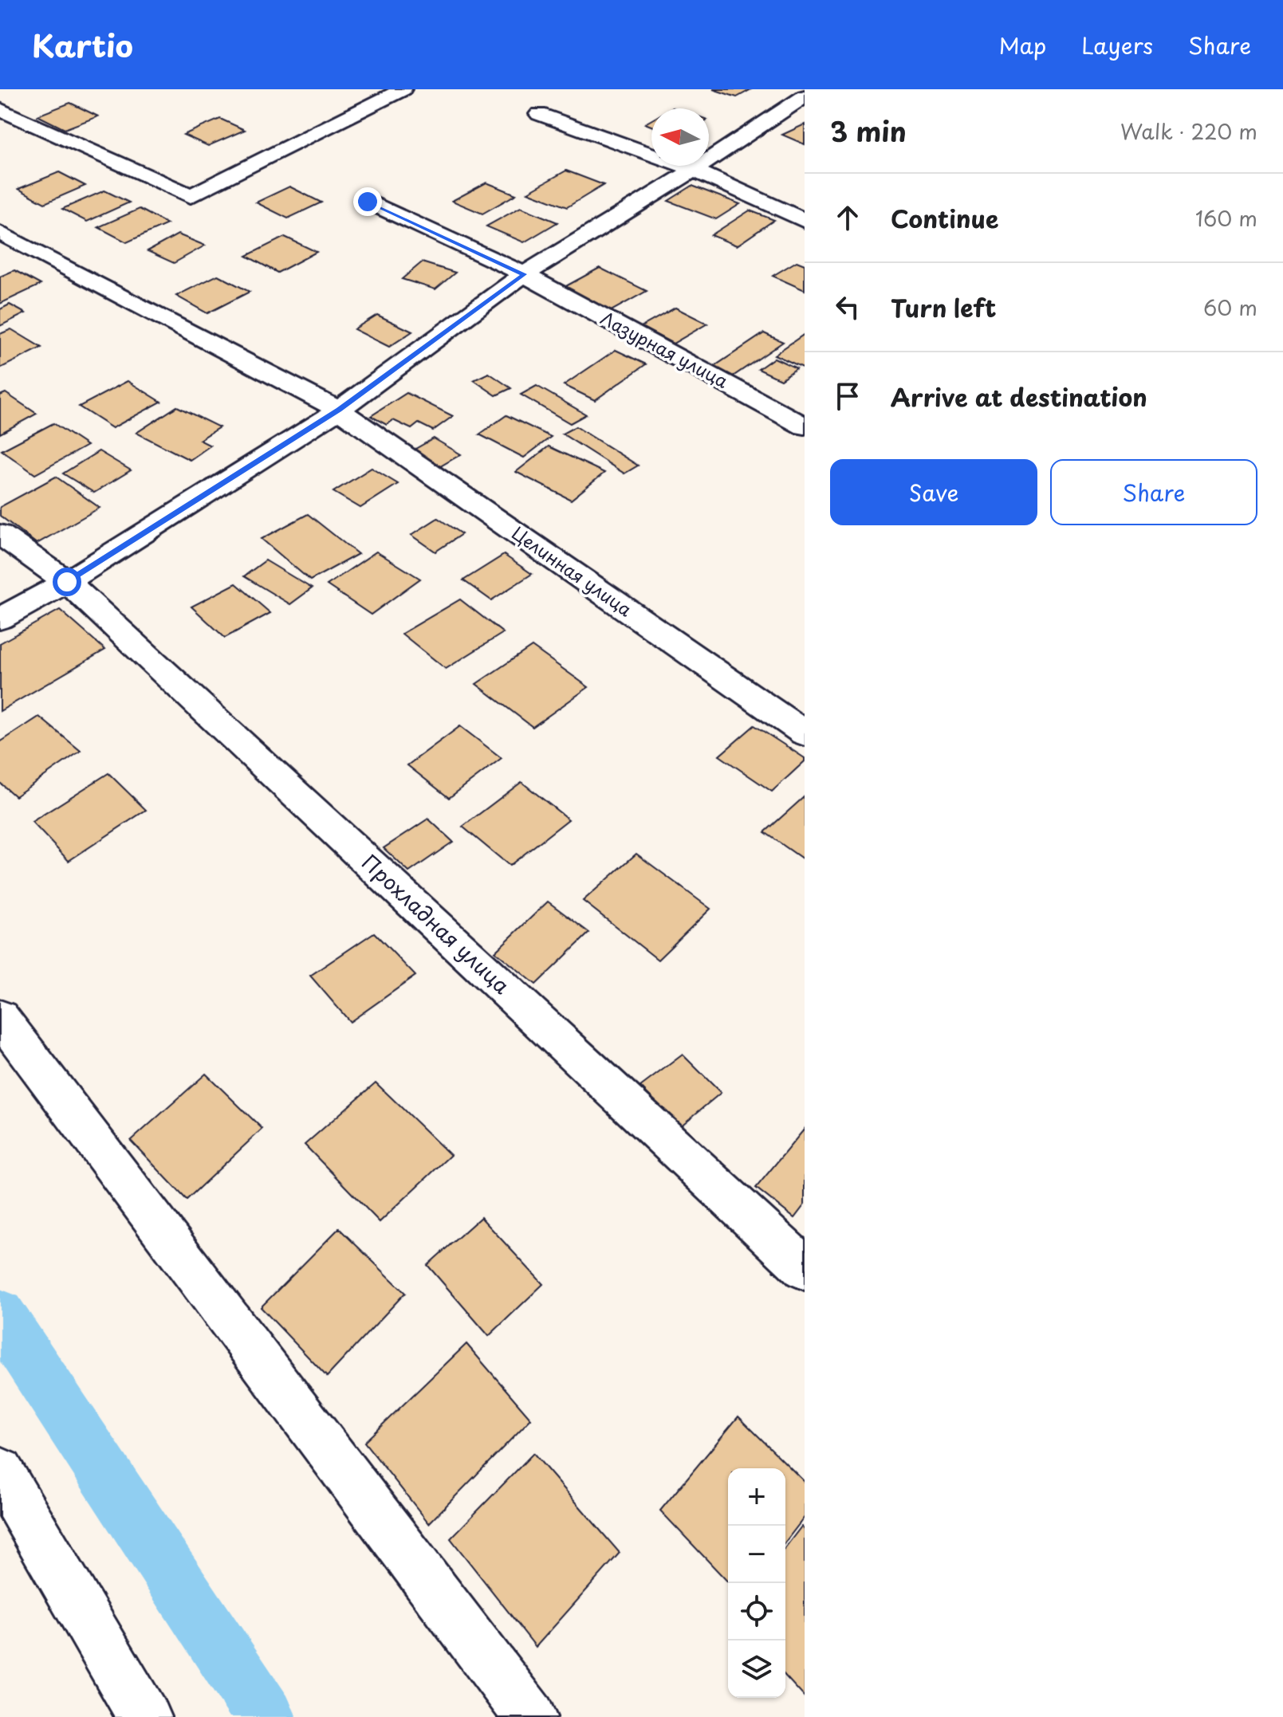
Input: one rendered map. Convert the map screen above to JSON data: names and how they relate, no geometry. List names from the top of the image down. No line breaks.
{"streets":{"street":["Лазурная улица","Целинная улица","Прохладная улица"]},"north":"left","page":{"header":"Kartio","nav":["Map","Layers","Share"],"heading":["3 min","Walk · 220 m"],"list":[["Continue","160 m"],["Turn left","60 m"],"Arrive at destination"],"buttons":["Save","Share"],"map_buttons":["+","−"]}}
